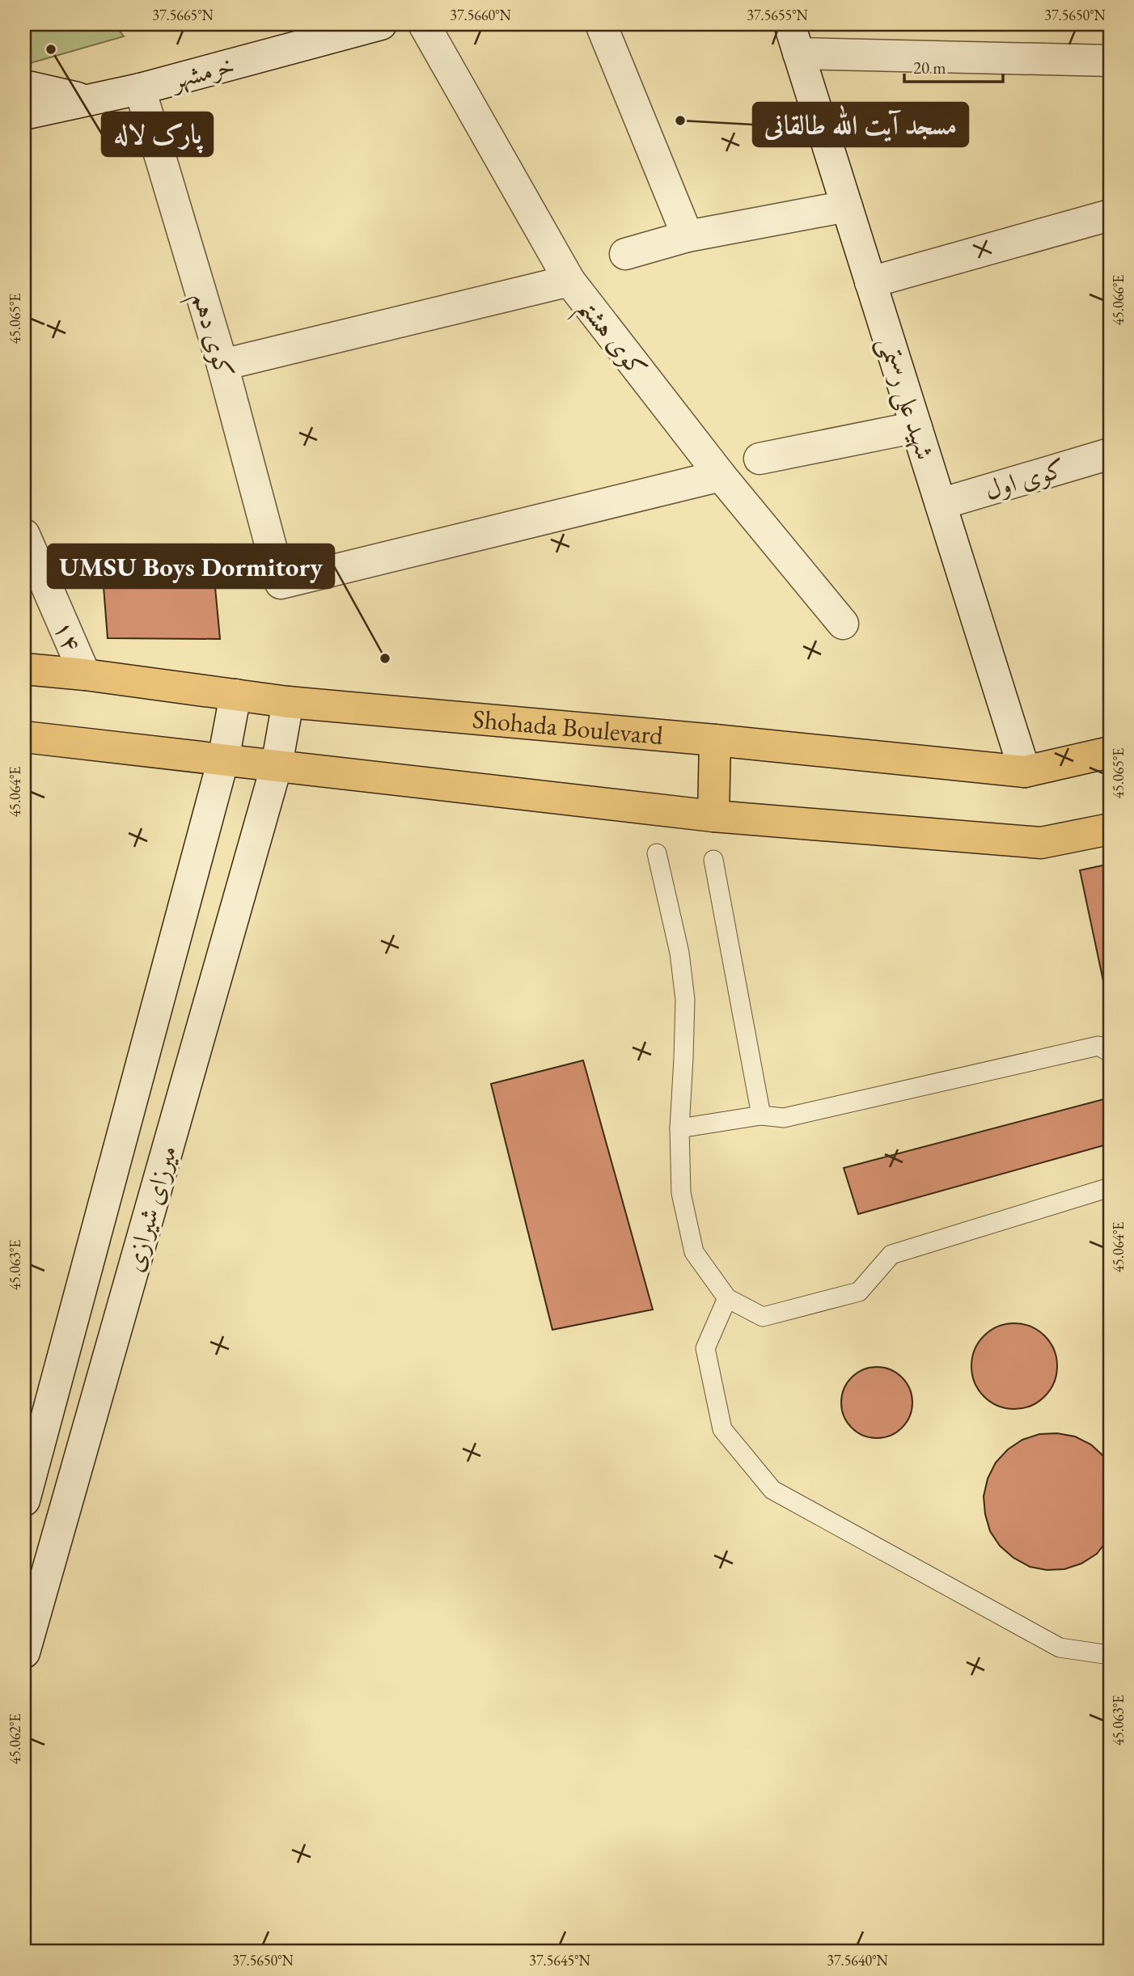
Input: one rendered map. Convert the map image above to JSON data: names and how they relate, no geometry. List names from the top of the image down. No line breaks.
{"streets":{"main road":["Shohada Boulevard"],"street":["خرمشهر","کوی دهم","کوی هشتم","شهید علی رستمی","کوی اول","۱۴","میرزای شیرازی"]},"crossings":[["خرمشهر","کوی دهم"],["کوی دهم","کوی هشتم"],["شهید علی رستمی","کوی اول"],["شهید علی رستمی","Shohada Boulevard"],["۱۴","Shohada Boulevard"],["Shohada Boulevard","میرزای شیرازی"]],"places":["پارک لاله","مسجد آیت الله طالقانی","UMSU Boys Dormitory"],"scale_bar":"20 m","coordinates":["37.5665°N","37.5660°N","37.5655°N","37.5650°N","45.066°E","45.065°E","45.064°E","45.063°E","45.062°E","37.5645°N","37.5640°N"]}
